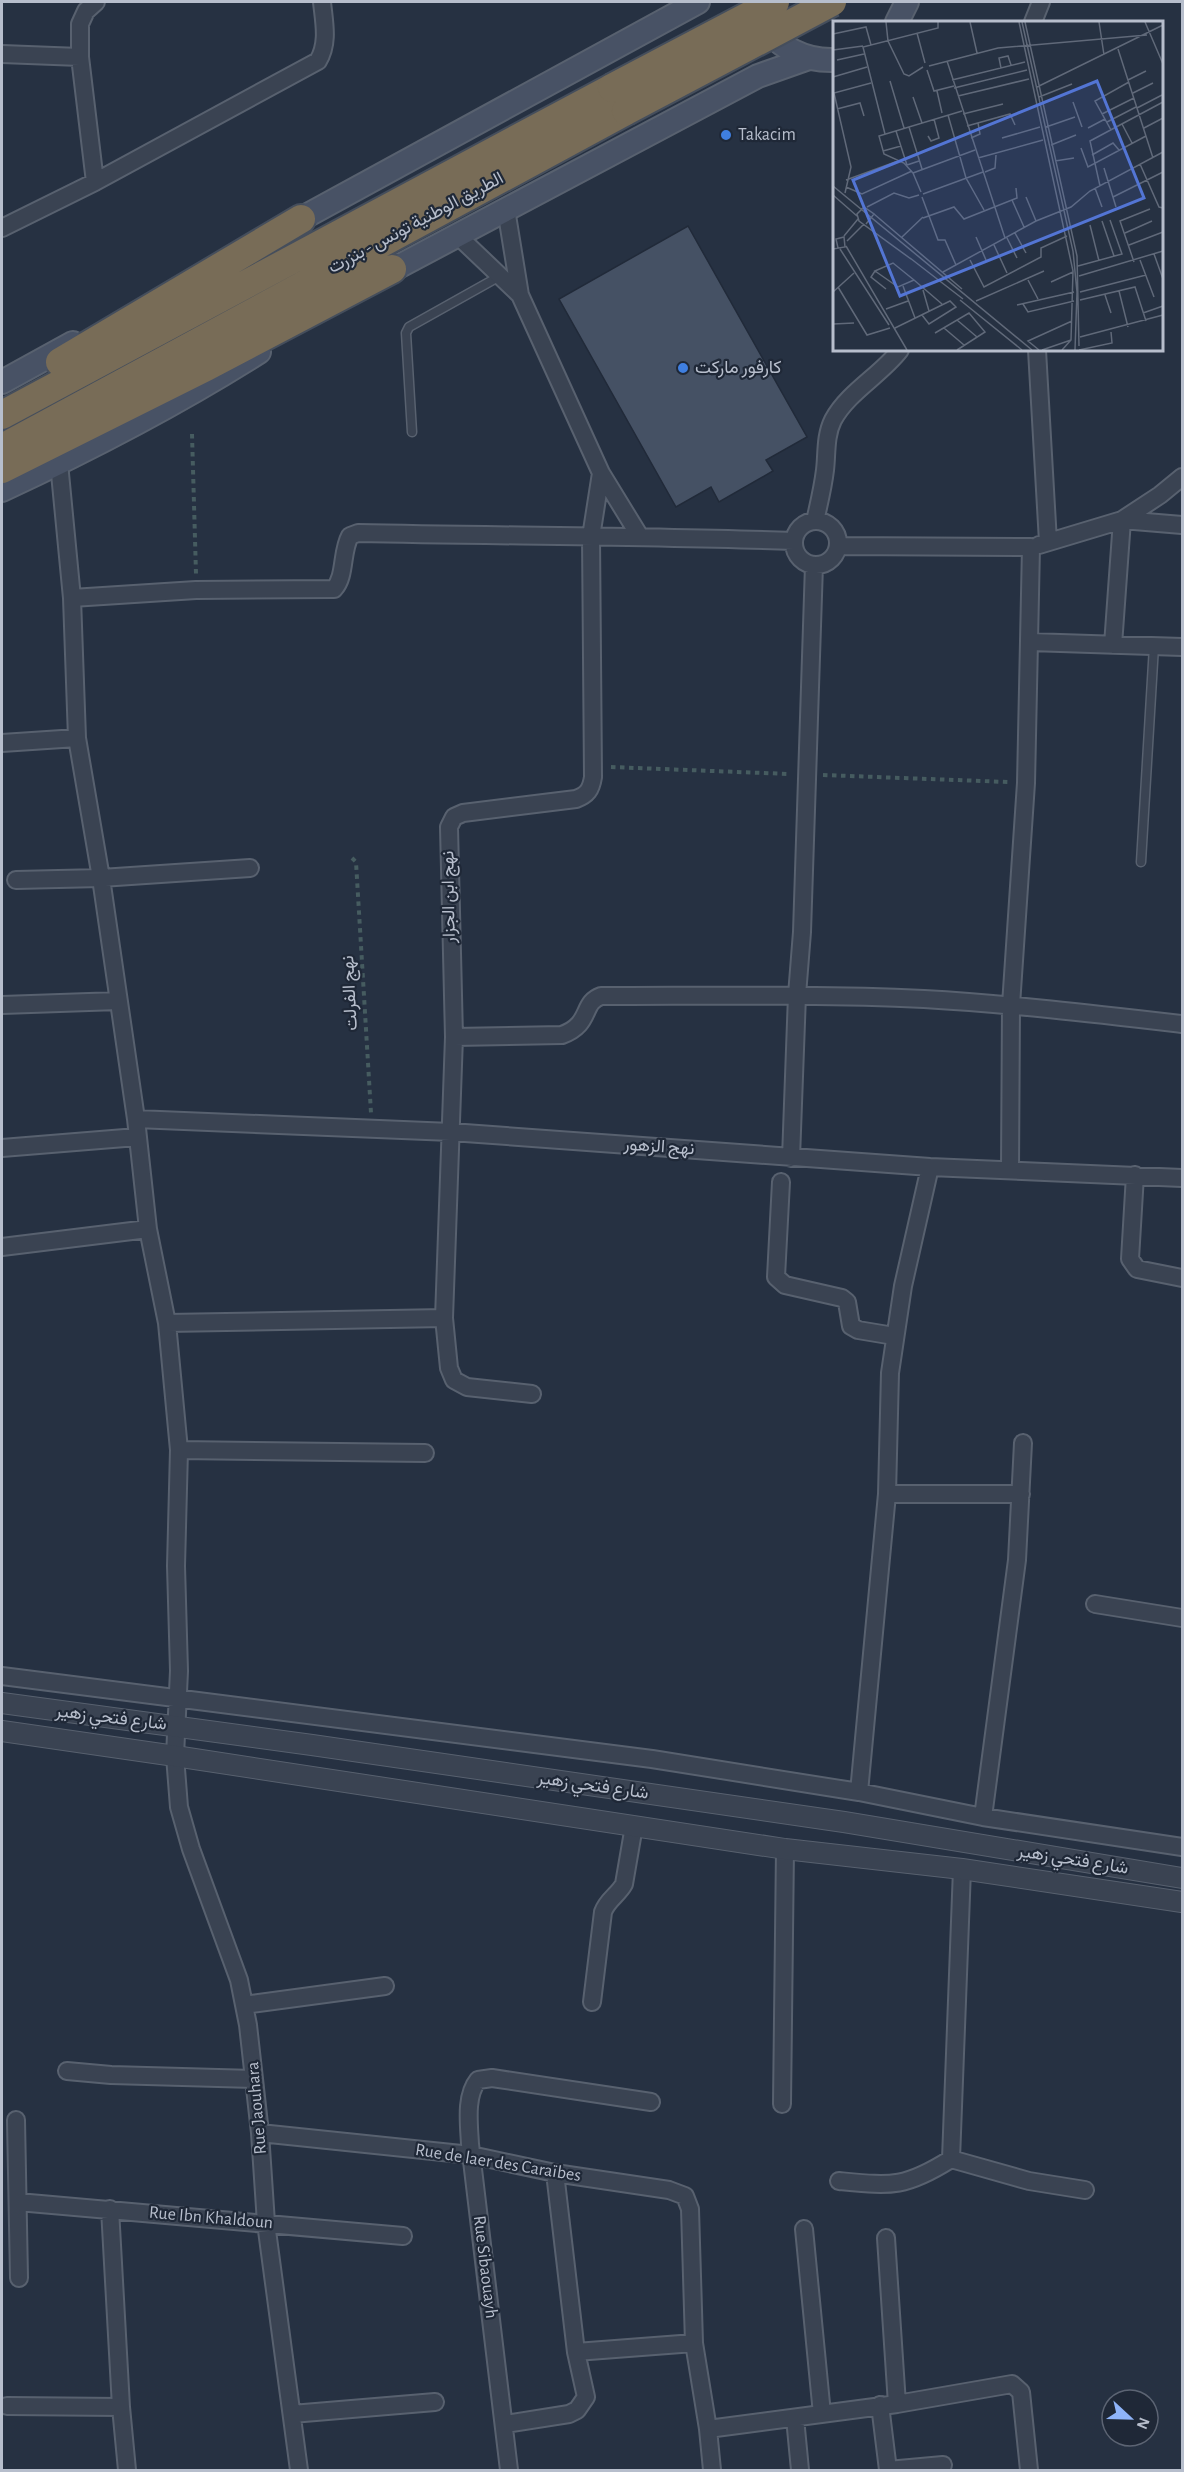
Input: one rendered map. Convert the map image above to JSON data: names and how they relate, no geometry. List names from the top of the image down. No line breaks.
{"streets":{"highway":["الطريق الوطنية تونس - بنزرت"],"street":["نهج ابن الجزار","نهج الزهور","شارع فتحي زهير","Rue Jaouhara","Rue de laer des Caraïbes","Rue Ibn Khaldoun","Rue Sibaouayh"],"path":["نهج الفرلت"]},"crossings":[["نهج ابن الجزار","نهج الزهور"],["نهج الفرلت","نهج الزهور"],["نهج الزهور","Rue Jaouhara"],["شارع فتحي زهير","Rue Jaouhara"],["Rue Jaouhara","Rue de laer des Caraïbes"],["Rue Jaouhara","Rue Ibn Khaldoun"],["Rue de laer des Caraïbes","Rue Sibaouayh"]],"places":["Takacim","كارفور ماركت"],"north":"right"}
